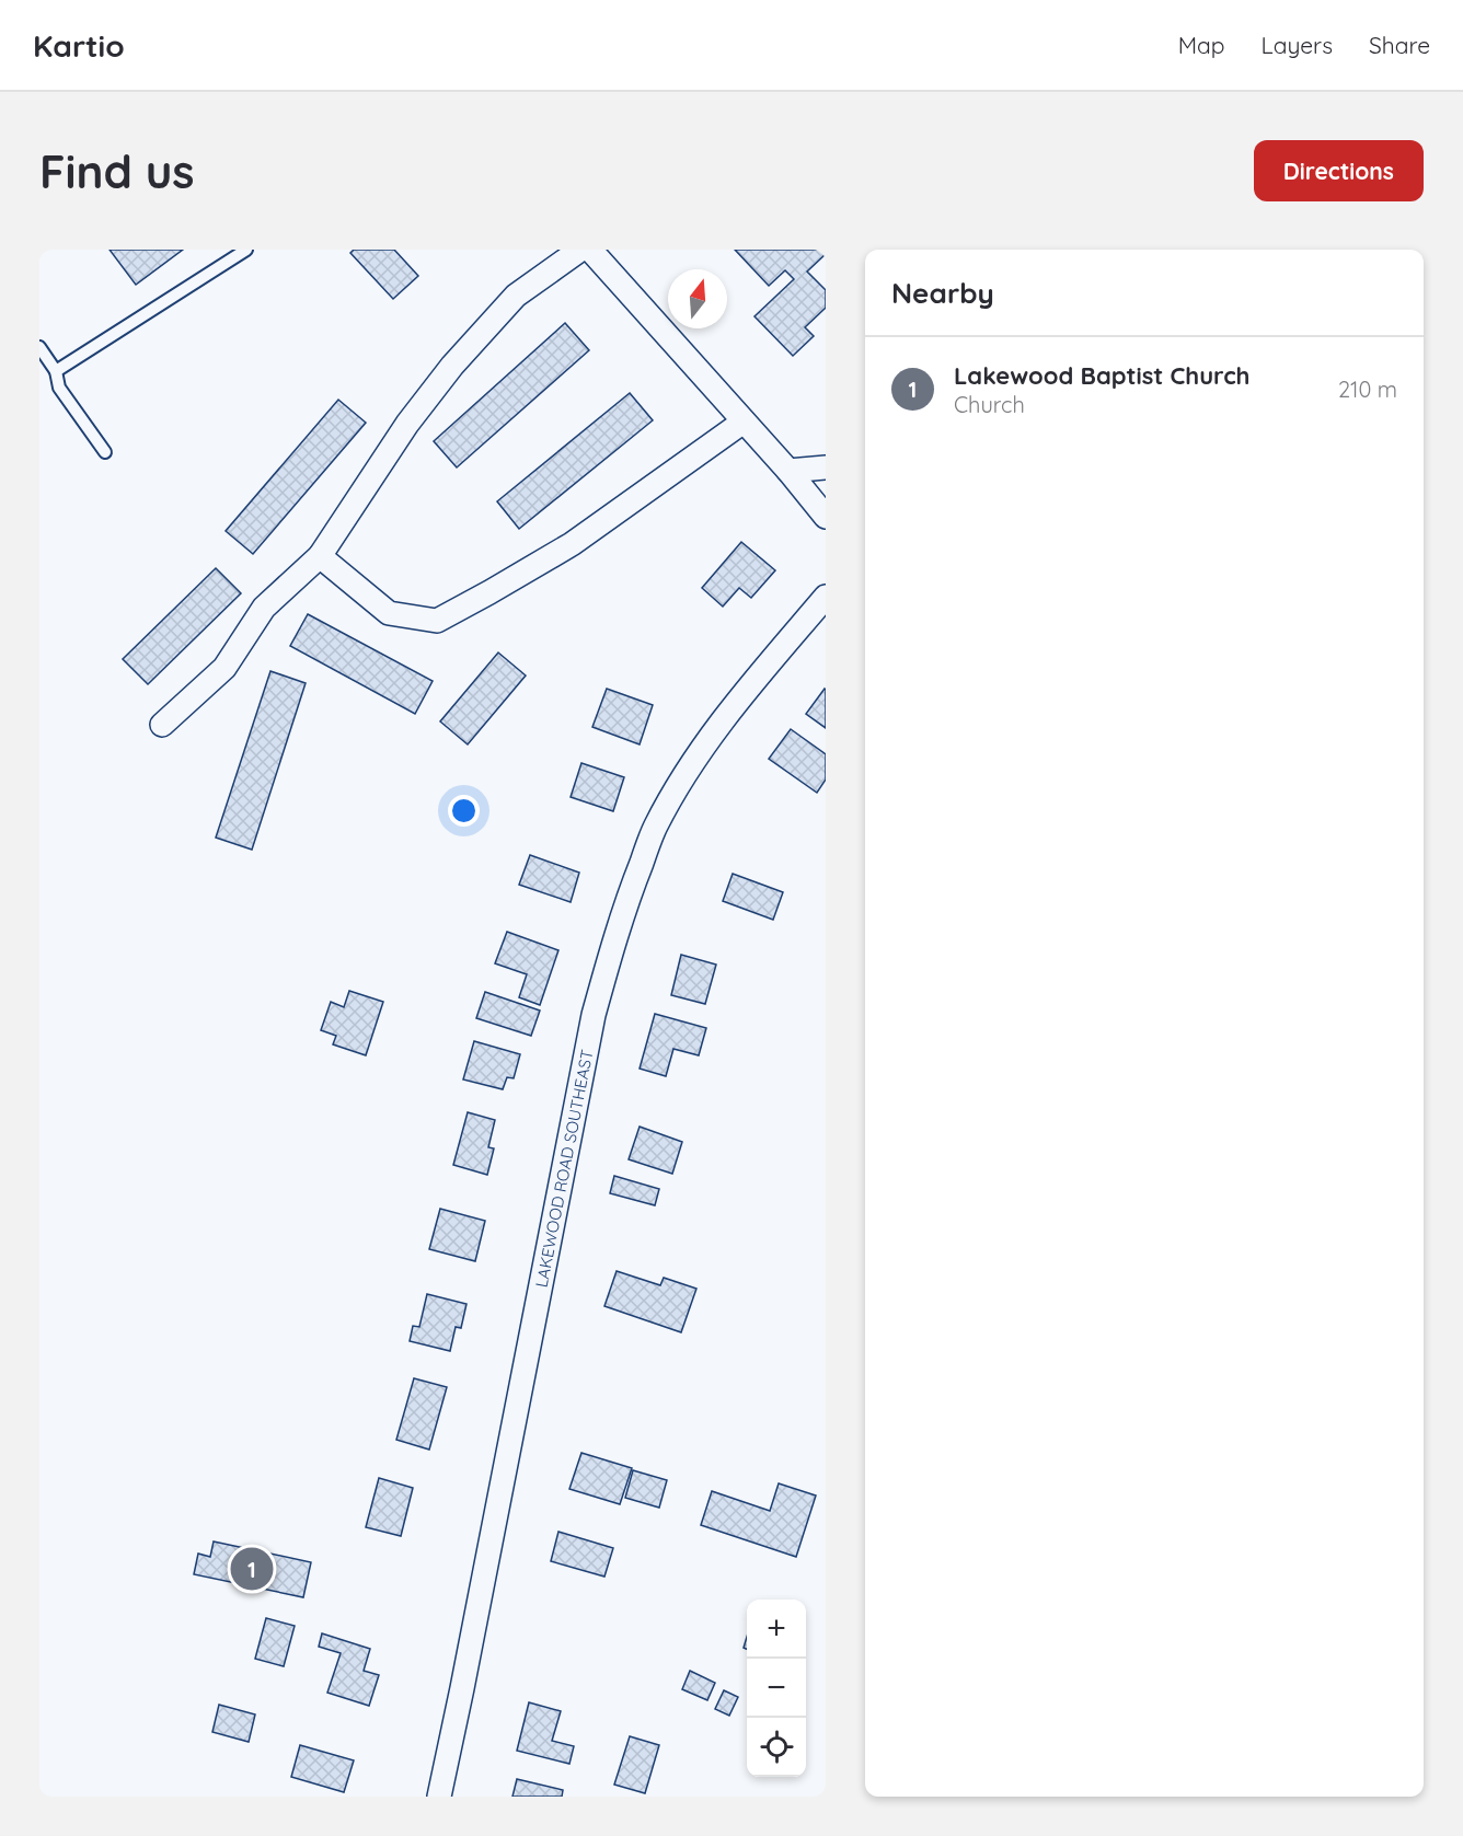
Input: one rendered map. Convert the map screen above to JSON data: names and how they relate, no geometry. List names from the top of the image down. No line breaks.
{"streets":{"street":["LAKEWOOD ROAD SOUTHEAST"]},"north":"top","page":{"header":"Kartio","nav":["Map","Layers","Share"],"buttons":"Directions","title":"Find us","heading":"Nearby","list":[{"mark":"1","name":"Lakewood Baptist Church","note":"Church","value":"210 m"}],"pins":"1","map_buttons":["+","−"]}}
